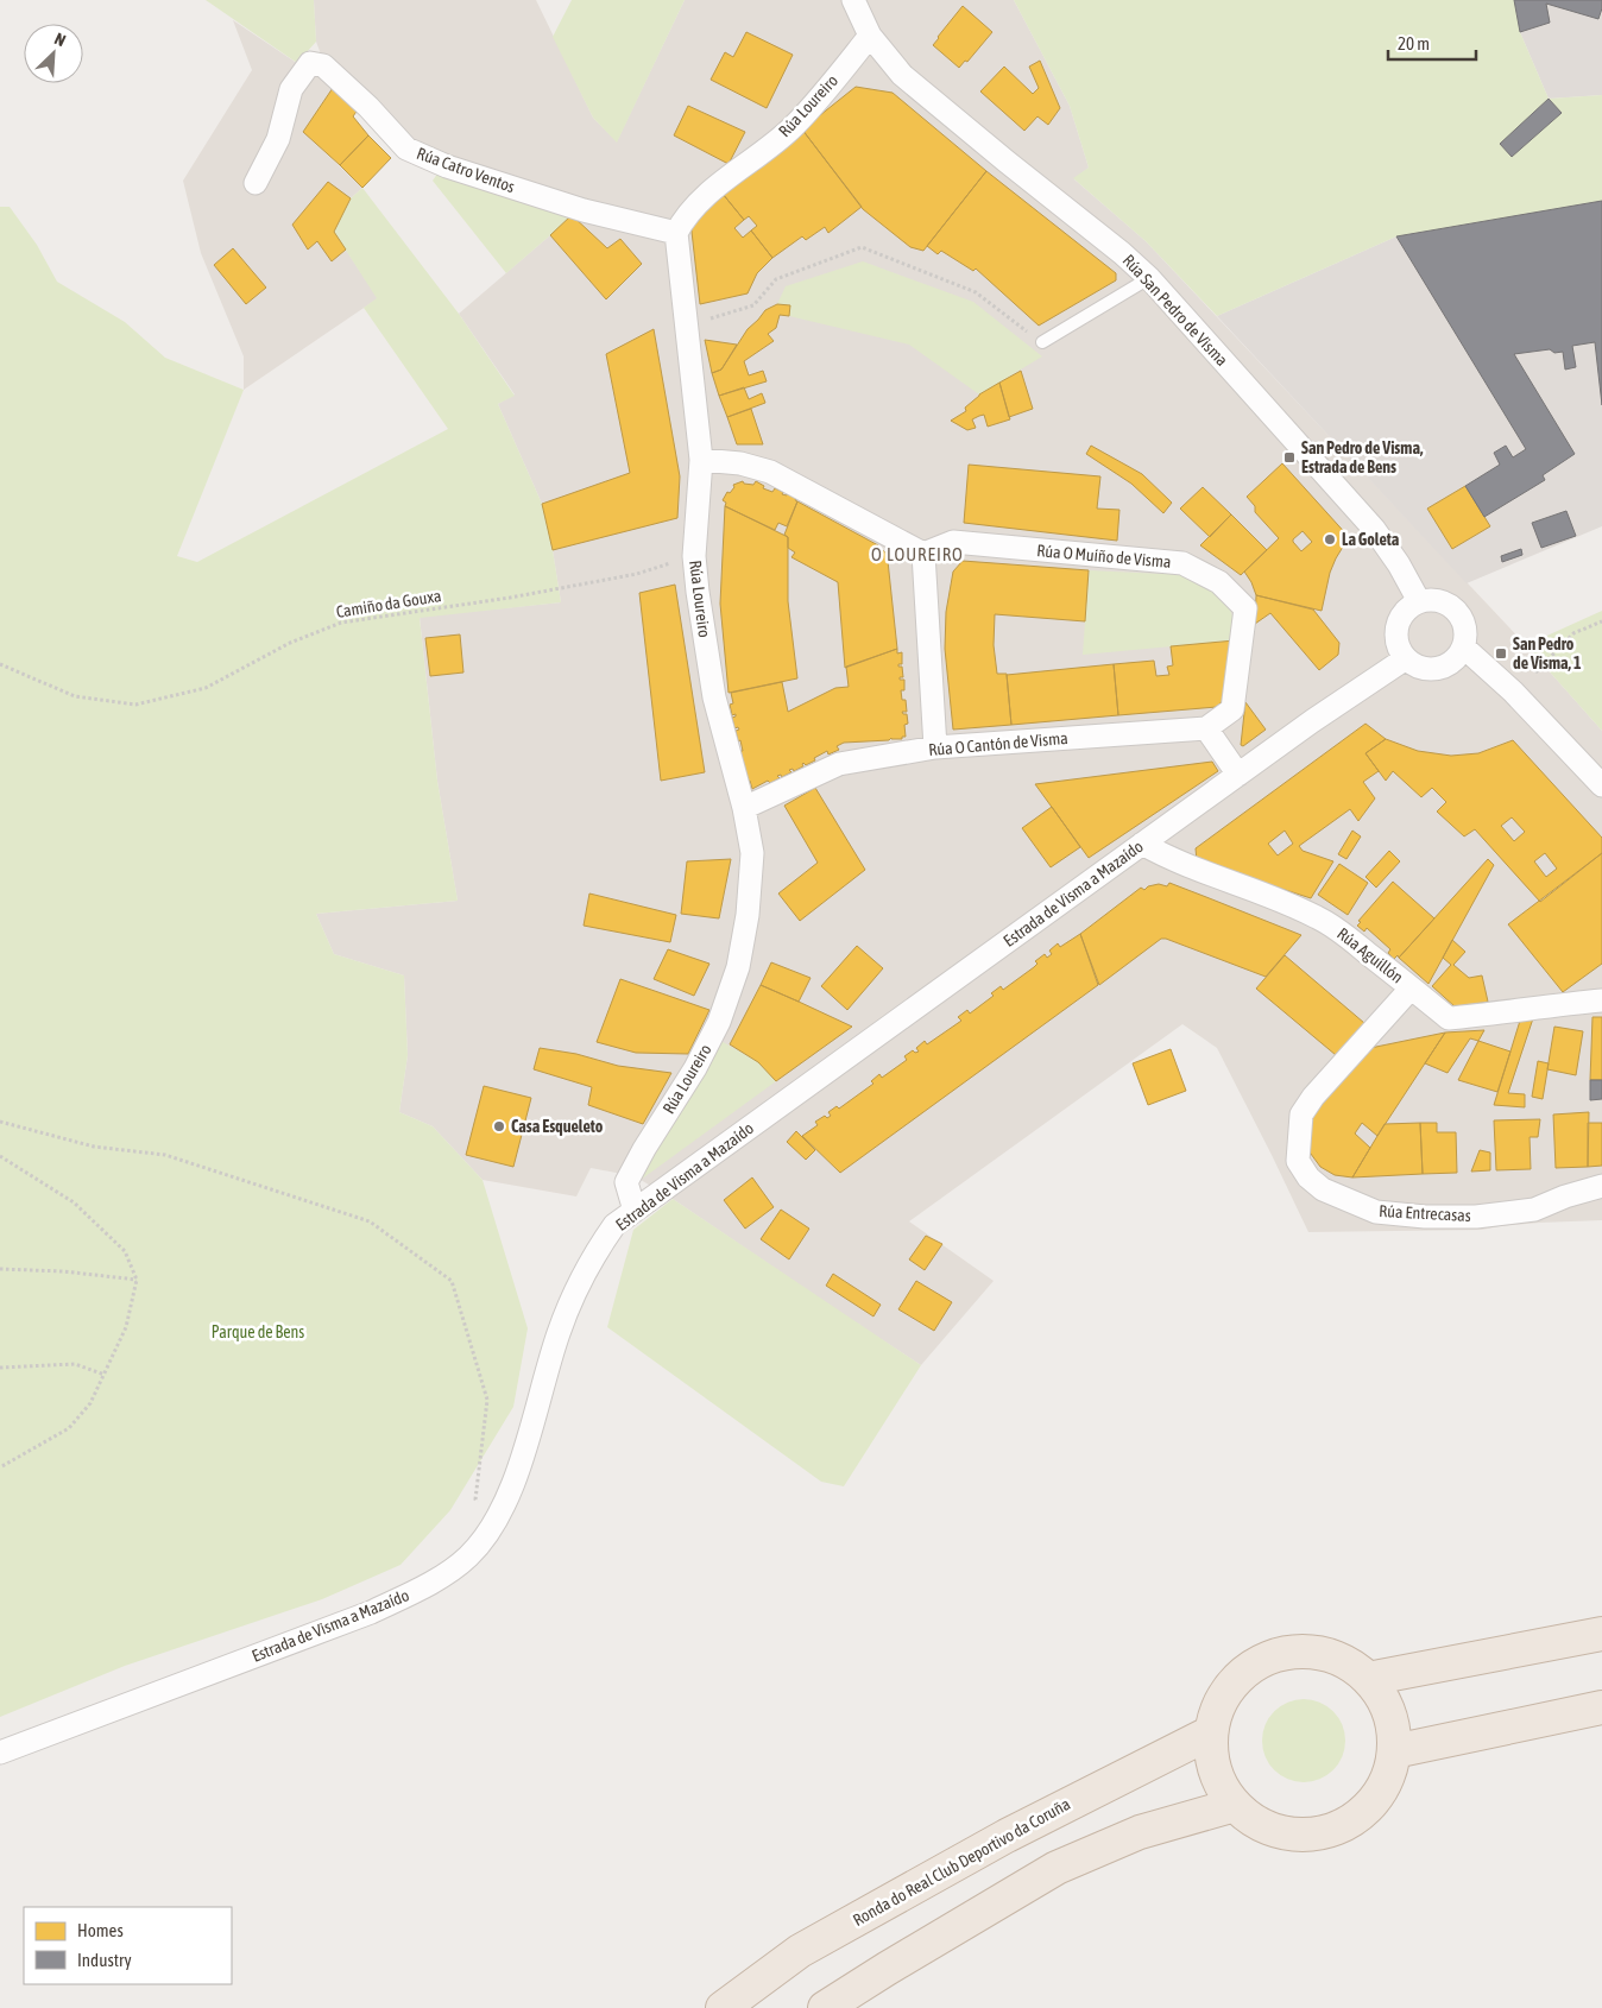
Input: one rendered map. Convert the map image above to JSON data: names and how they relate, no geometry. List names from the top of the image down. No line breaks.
{"streets":{"highway":["Ronda do Real Club Deportivo da Coruña"],"street":["Rúa Loureiro","Rúa Catro Ventos","Rúa San Pedro de Visma","Rúa O Muíño de Visma","Rúa O Cantón de Visma","Estrada de Visma a Mazaído","Rúa Aguillón","Rúa Entrecasas"],"path":["Camiño da Gouxa"]},"crossings":[["Rúa Loureiro","Rúa Catro Ventos"],["Rúa Loureiro","Rúa San Pedro de Visma"],["Rúa Loureiro","Camiño da Gouxa"],["Rúa Loureiro","Rúa O Cantón de Visma"],["Rúa Loureiro","Estrada de Visma a Mazaído"],["Rúa San Pedro de Visma","Estrada de Visma a Mazaído"],["Rúa O Muíño de Visma","Rúa O Cantón de Visma"],["Estrada de Visma a Mazaído","Rúa Aguillón"],["Rúa Aguillón","Rúa Entrecasas"]],"districts":["O LOUREIRO"],"parks":["Parque de Bens"],"places":{"transit":["San Pedro de Visma, Estrada de Bens","San Pedro de Visma, 1"],"other":["La Goleta","Casa Esqueleto"]},"legend":["Homes","Industry"],"scale_bar":"20 m","north":"top right"}
